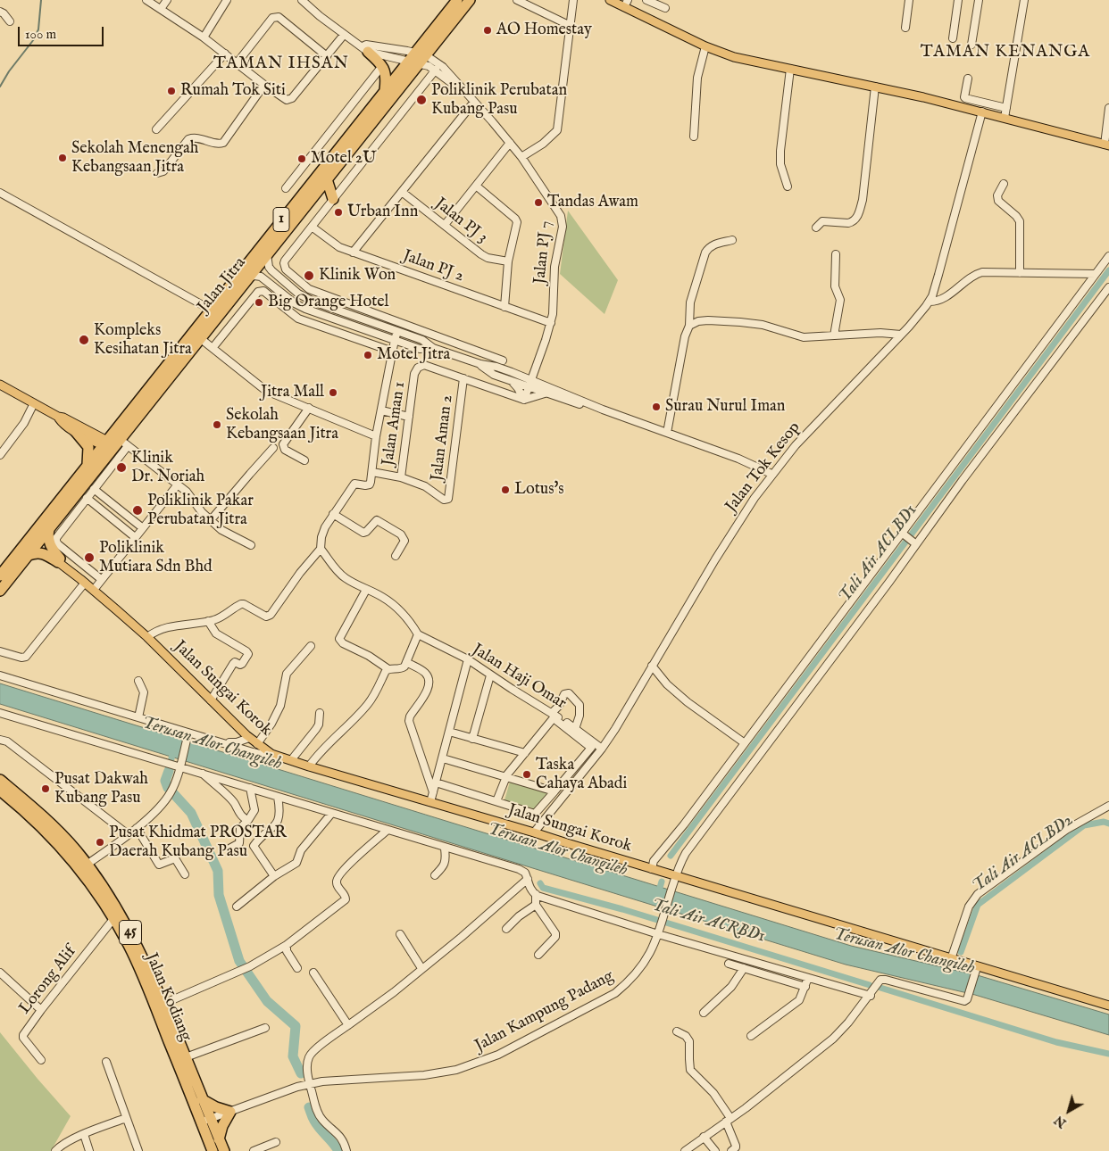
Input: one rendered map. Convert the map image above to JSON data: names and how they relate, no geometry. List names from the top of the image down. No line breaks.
{"streets":{"highway":["1","Jalan Jitra","45","Jalan Kodiang"],"main road":["Jalan Sungai Korok"],"street":["Jalan PJ 3","Jalan PJ 7","Jalan PJ 2","Jalan Aman 1","Jalan Aman 2","Jalan Tok Kesop","Jalan Haji Omar","Lorong Alif","Jalan Kampung Padang"]},"crossings":[["Jalan PJ 7","Jalan PJ 2"],["Jalan Jitra","Jalan Sungai Korok"],["Jalan Aman 1","Jalan Aman 2"],["Jalan Tok Kesop","Jalan Haji Omar"],["Jalan Tok Kesop","Jalan Sungai Korok"],["Jalan Sungai Korok","Jalan Kampung Padang"],["45","Jalan Kodiang"],["45","Jalan Kampung Padang"],["Lorong Alif","Jalan Kodiang"],["Jalan Kodiang","Jalan Kampung Padang"]],"districts":["TAMAN KENANGA","TAMAN IHSAN"],"water":["Tali Air ACLBD1","Terusan Alor Changileh","Tali Air ACLBD2","Tali Air ACRBD1"],"places":["AO Homestay","Rumah Tok Siti","Poliklinik Perubatan Kubang Pasu","Sekolah Menengah Kebangsaan Jitra","Motel 2U","Tandas Awam","Urban Inn","Klinik Won","Big Orange Hotel","Kompleks Kesihatan Jitra","Motel Jitra","Jitra Mall","Surau Nurul Iman","Sekolah Kebangsaan Jitra","Klinik Dr. Noriah","Lotus's","Poliklinik Pakar Perubatan Jitra","Poliklinik Mutiara Sdn Bhd","Taska Cahaya Abadi","Pusat Dakwah Kubang Pasu","Pusat Khidmat PROSTAR Daerah Kubang Pasu"],"scale_bar":"100 m","north":"bottom left"}
